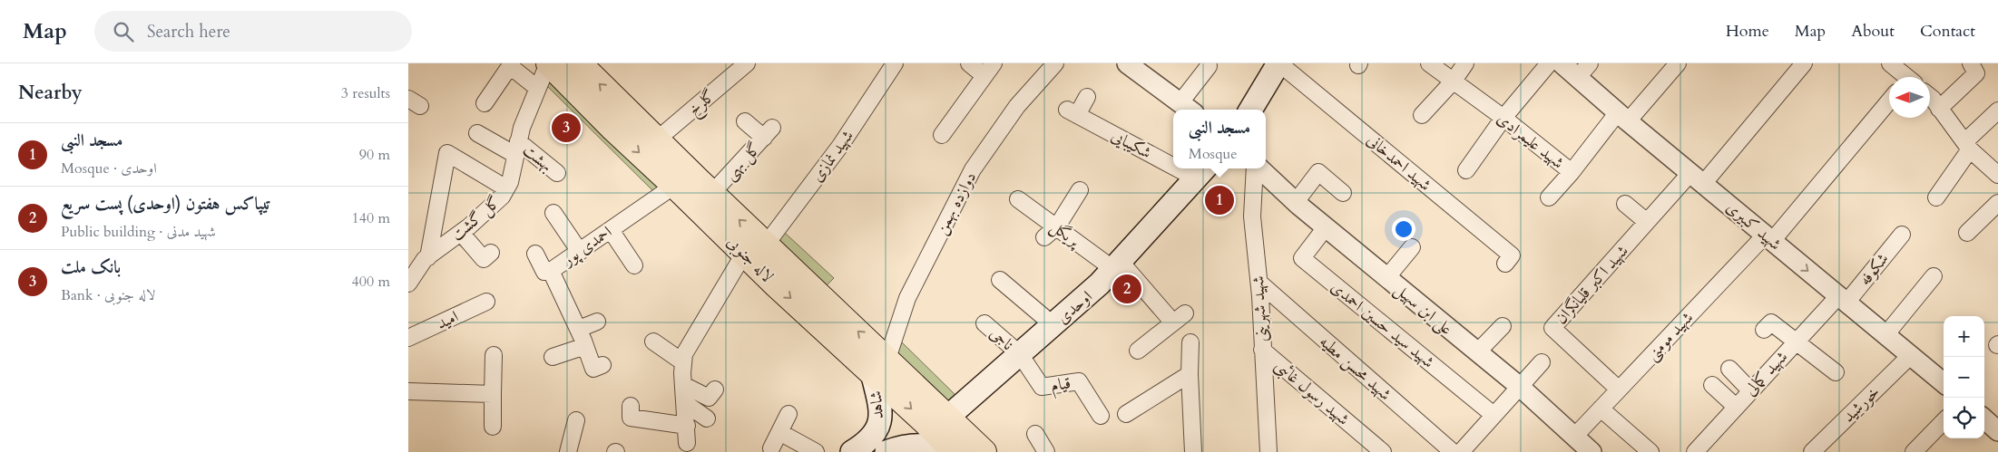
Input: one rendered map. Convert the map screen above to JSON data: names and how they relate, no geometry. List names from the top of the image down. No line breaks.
{"streets":{"main road":["لاله جنوبی","اوحدی","شاهد"],"street":["گلرخ","شهید علیمرادی","شکیبایی","شهید نمازی","بهشت","گل بهی","شهید احمدخانی","دوازده بهمن","گل گشت","شهید کبیری","پریگل","احمدی پور","شکوفه","شهید اکبر قلیانگران","شهید شهرینی","علی ابن سهیل","امید","شهید سید حسین احمدی","شهید مومنی","ناجی","شهید محسن مطیه","شهید کمالی","قیام","شهید رسول غائبی","خورشید"]},"crossings":[["گلرخ","لاله جنوبی"],["شهید علیمرادی","شهید کبیری"],["شهید نمازی","لاله جنوبی"],["بهشت","گل گشت"],["گل بهی","لاله جنوبی"],["دوازده بهمن","لاله جنوبی"],["دوازده بهمن","شاهد"],["گل گشت","لاله جنوبی"],["شهید کبیری","شکوفه"],["شهید کبیری","شهید اکبر قلیانگران"],["شهید کبیری","شهید مومنی"],["شهید کبیری","شهید کمالی"],["شهید کبیری","خورشید"],["پریگل","اوحدی"],["احمدی پور","لاله جنوبی"],["لاله جنوبی","اوحدی"],["لاله جنوبی","شاهد"],["شکوفه","شهید کمالی"],["شهید اکبر قلیانگران","شهید مومنی"],["اوحدی","ناجی"],["اوحدی","قیام"],["شهید شهرینی","شهید محسن مطیه"],["شهید شهرینی","شهید رسول غائبی"],["علی ابن سهیل","شهید سید حسین احمدی"],["علی ابن سهیل","شهید مومنی"],["ناجی","قیام"]],"north":"left","page":{"header":"Map","search":"Search here","nav":["Home","Map","About","Contact"],"heading":["Nearby","3 results"],"popup":["مسجد النبی","Mosque"],"pins":["3","1","2"],"list":[{"mark":"1","name":"مسجد النبی","note":"Mosque · اوحدی","value":"90 m"},{"mark":"2","name":"تیپاکس هفتون (اوحدی) پست سریع","note":"Public building · شهید مدنی","value":"140 m"},{"mark":"3","name":"بانک ملت","note":"Bank · لاله جنوبی","value":"400 m"}],"map_buttons":["+","−"]}}
